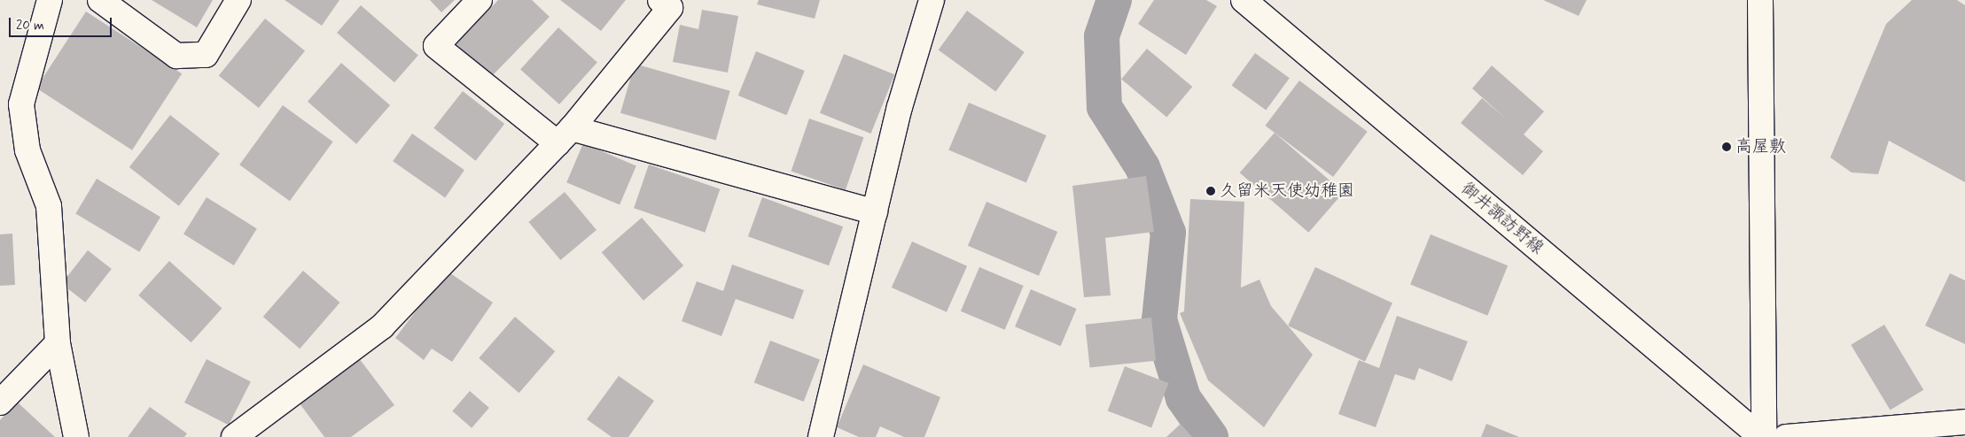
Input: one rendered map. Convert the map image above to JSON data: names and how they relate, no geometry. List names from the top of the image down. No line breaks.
{"streets":{"street":["御井諏訪野線"]},"places":["高屋敷","久留米天使幼稚園"],"scale_bar":"20 m"}
